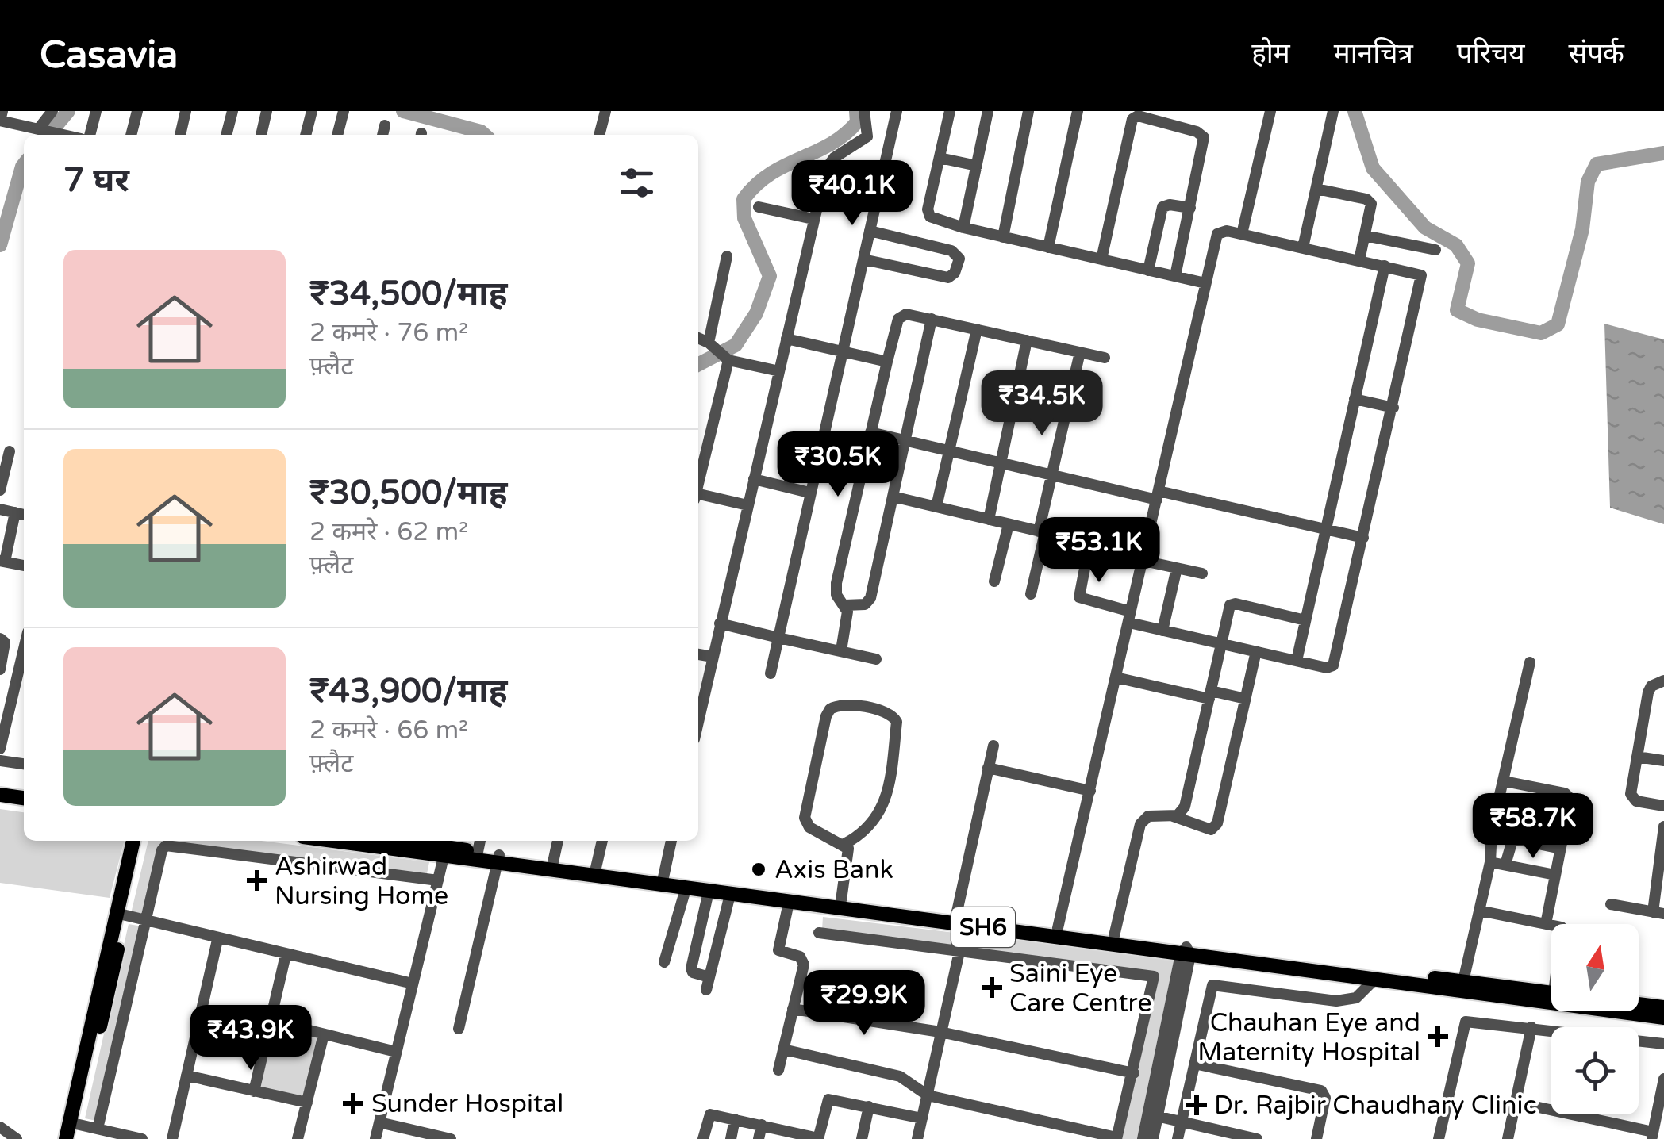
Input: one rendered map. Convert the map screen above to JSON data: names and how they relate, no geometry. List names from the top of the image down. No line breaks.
{"streets":{"main road":["SH6"]},"places":{"other":["Axis Bank"],"health":["Ashirwad Nursing Home","Saini Eye Care Centre","Chauhan Eye and Maternity Hospital","Sunder Hospital","Dr. Rajbir Chaudhary Clinic"]},"north":"top","page":{"header":"Casavia","nav":["होम","मानचित्र","परिचय","संपर्क"],"heading":"7 घर","price":["₹40.1K","₹34.5K","₹30.5K","₹53.1K","₹58.7K","₹29.9K","₹43.9K"],"list":[{"name":"₹34,500/माह","note":"2 कमरे · 76 m² · फ़्लैट"},{"name":"₹30,500/माह","note":"2 कमरे · 62 m² · फ़्लैट"},{"name":"₹43,900/माह","note":"2 कमरे · 66 m² · फ़्लैट"}]}}
